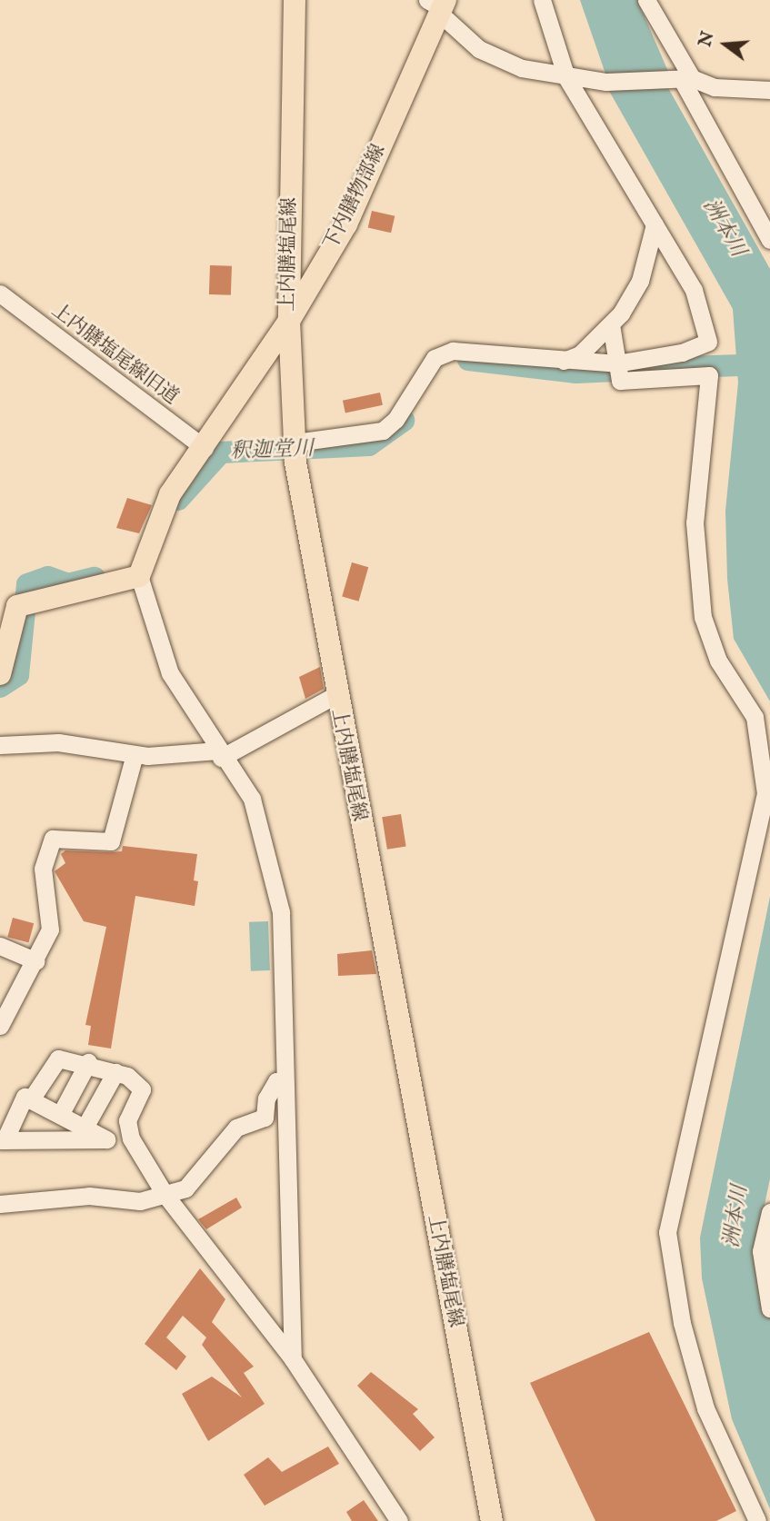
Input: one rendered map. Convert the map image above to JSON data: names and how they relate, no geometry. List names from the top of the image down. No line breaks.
{"streets":{"main road":["下内膳物部線","上内膳塩尾線"],"street":["上内膳塩尾線旧道"]},"crossings":[["下内膳物部線","上内膳塩尾線"],["下内膳物部線","上内膳塩尾線旧道"]],"water":["洲本川","釈迦堂川"],"north":"left"}
